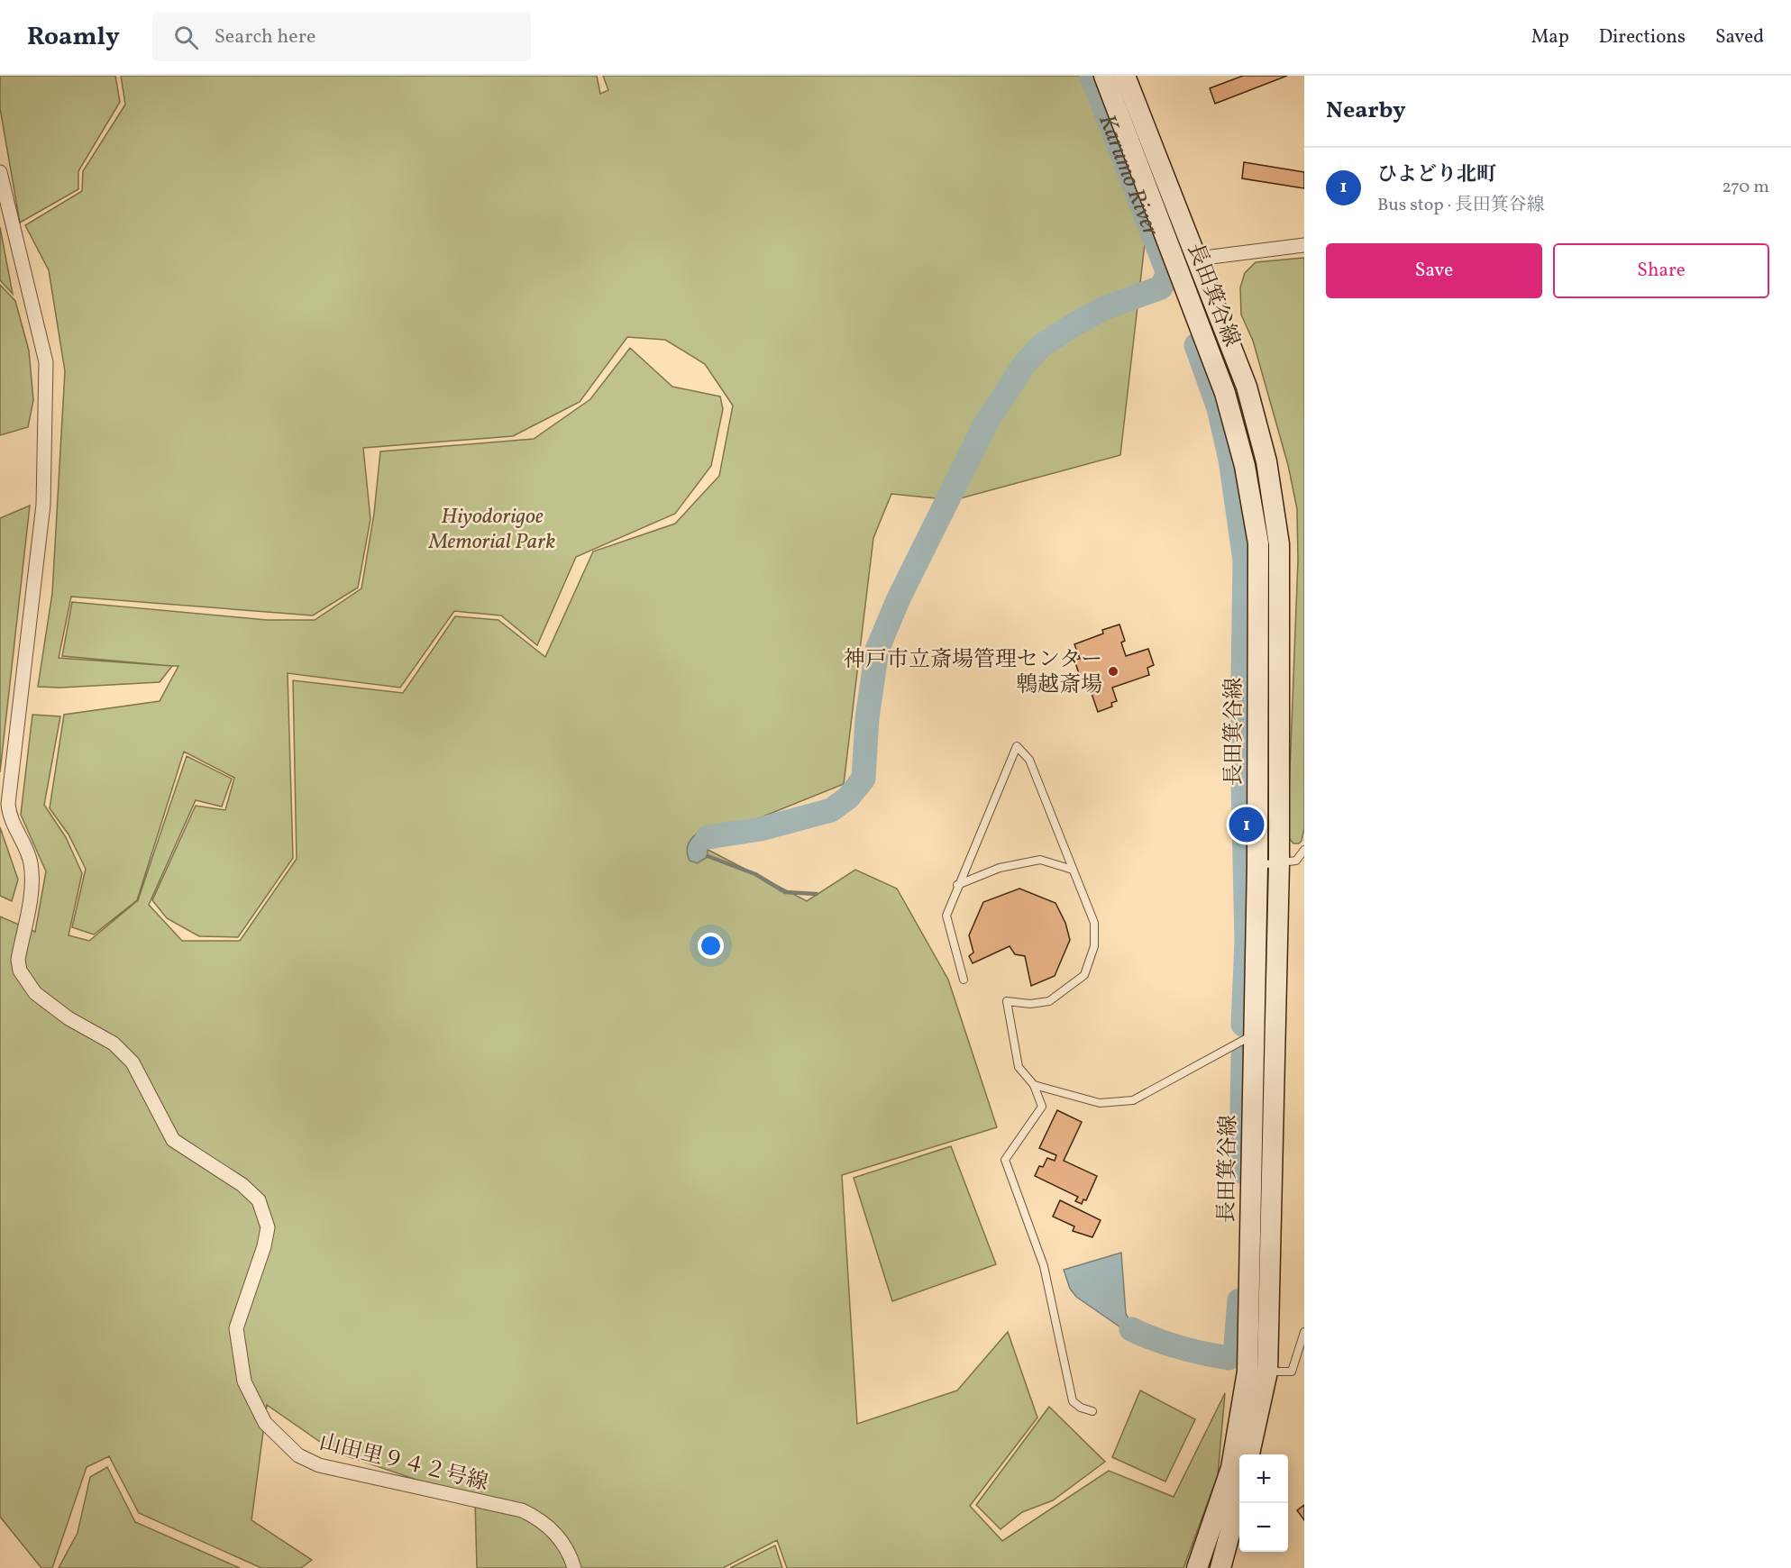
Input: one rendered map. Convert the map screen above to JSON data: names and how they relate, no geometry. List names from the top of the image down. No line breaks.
{"streets":{"street":["長田箕谷線","山田里９４２号線"]},"water":["Karumo River"],"parks":["Hiyodorigoe Memorial Park"],"places":["神戸市立斎場管理センター 鵯越斎場"],"page":{"header":"Roamly","search":"Search here","nav":["Map","Directions","Saved"],"heading":"Nearby","list":[{"mark":"1","name":"ひよどり北町","note":"Bus stop · 長田箕谷線","value":"270 m"}],"buttons":["Save","Share"],"pins":"1","map_buttons":["+","−"]}}
